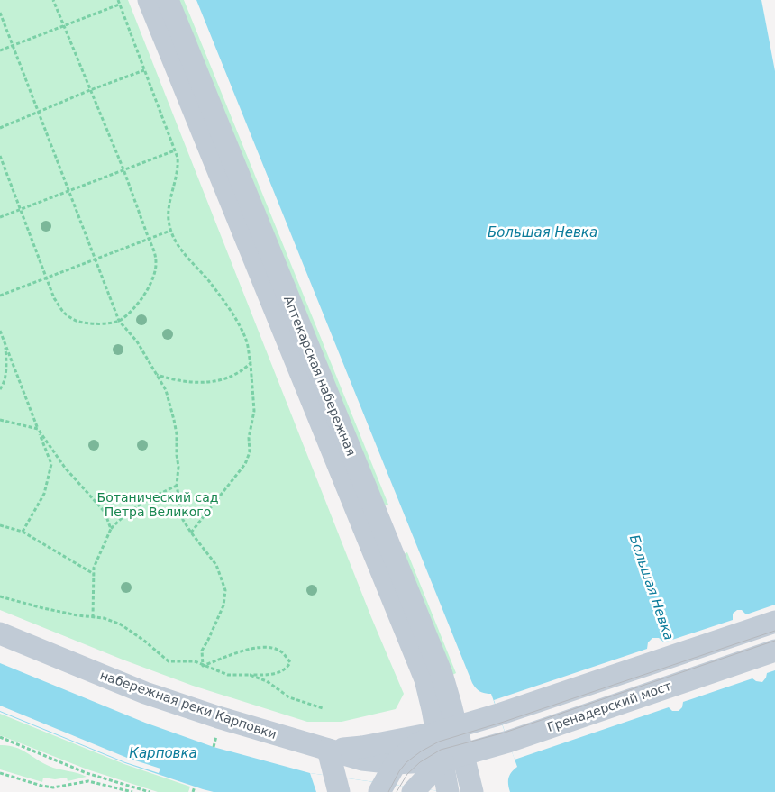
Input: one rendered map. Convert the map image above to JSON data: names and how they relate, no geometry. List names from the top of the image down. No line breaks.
{"streets":{"street":["Аптекарская набережная","набережная реки Карповки","Гренадерский мост"]},"crossings":[["Аптекарская набережная","набережная реки Карповки"],["Аптекарская набережная","Гренадерский мост"],["набережная реки Карповки","Гренадерский мост"]],"water":["Большая Невка","Карповка"],"parks":["Ботанический сад Петра Великого"]}
